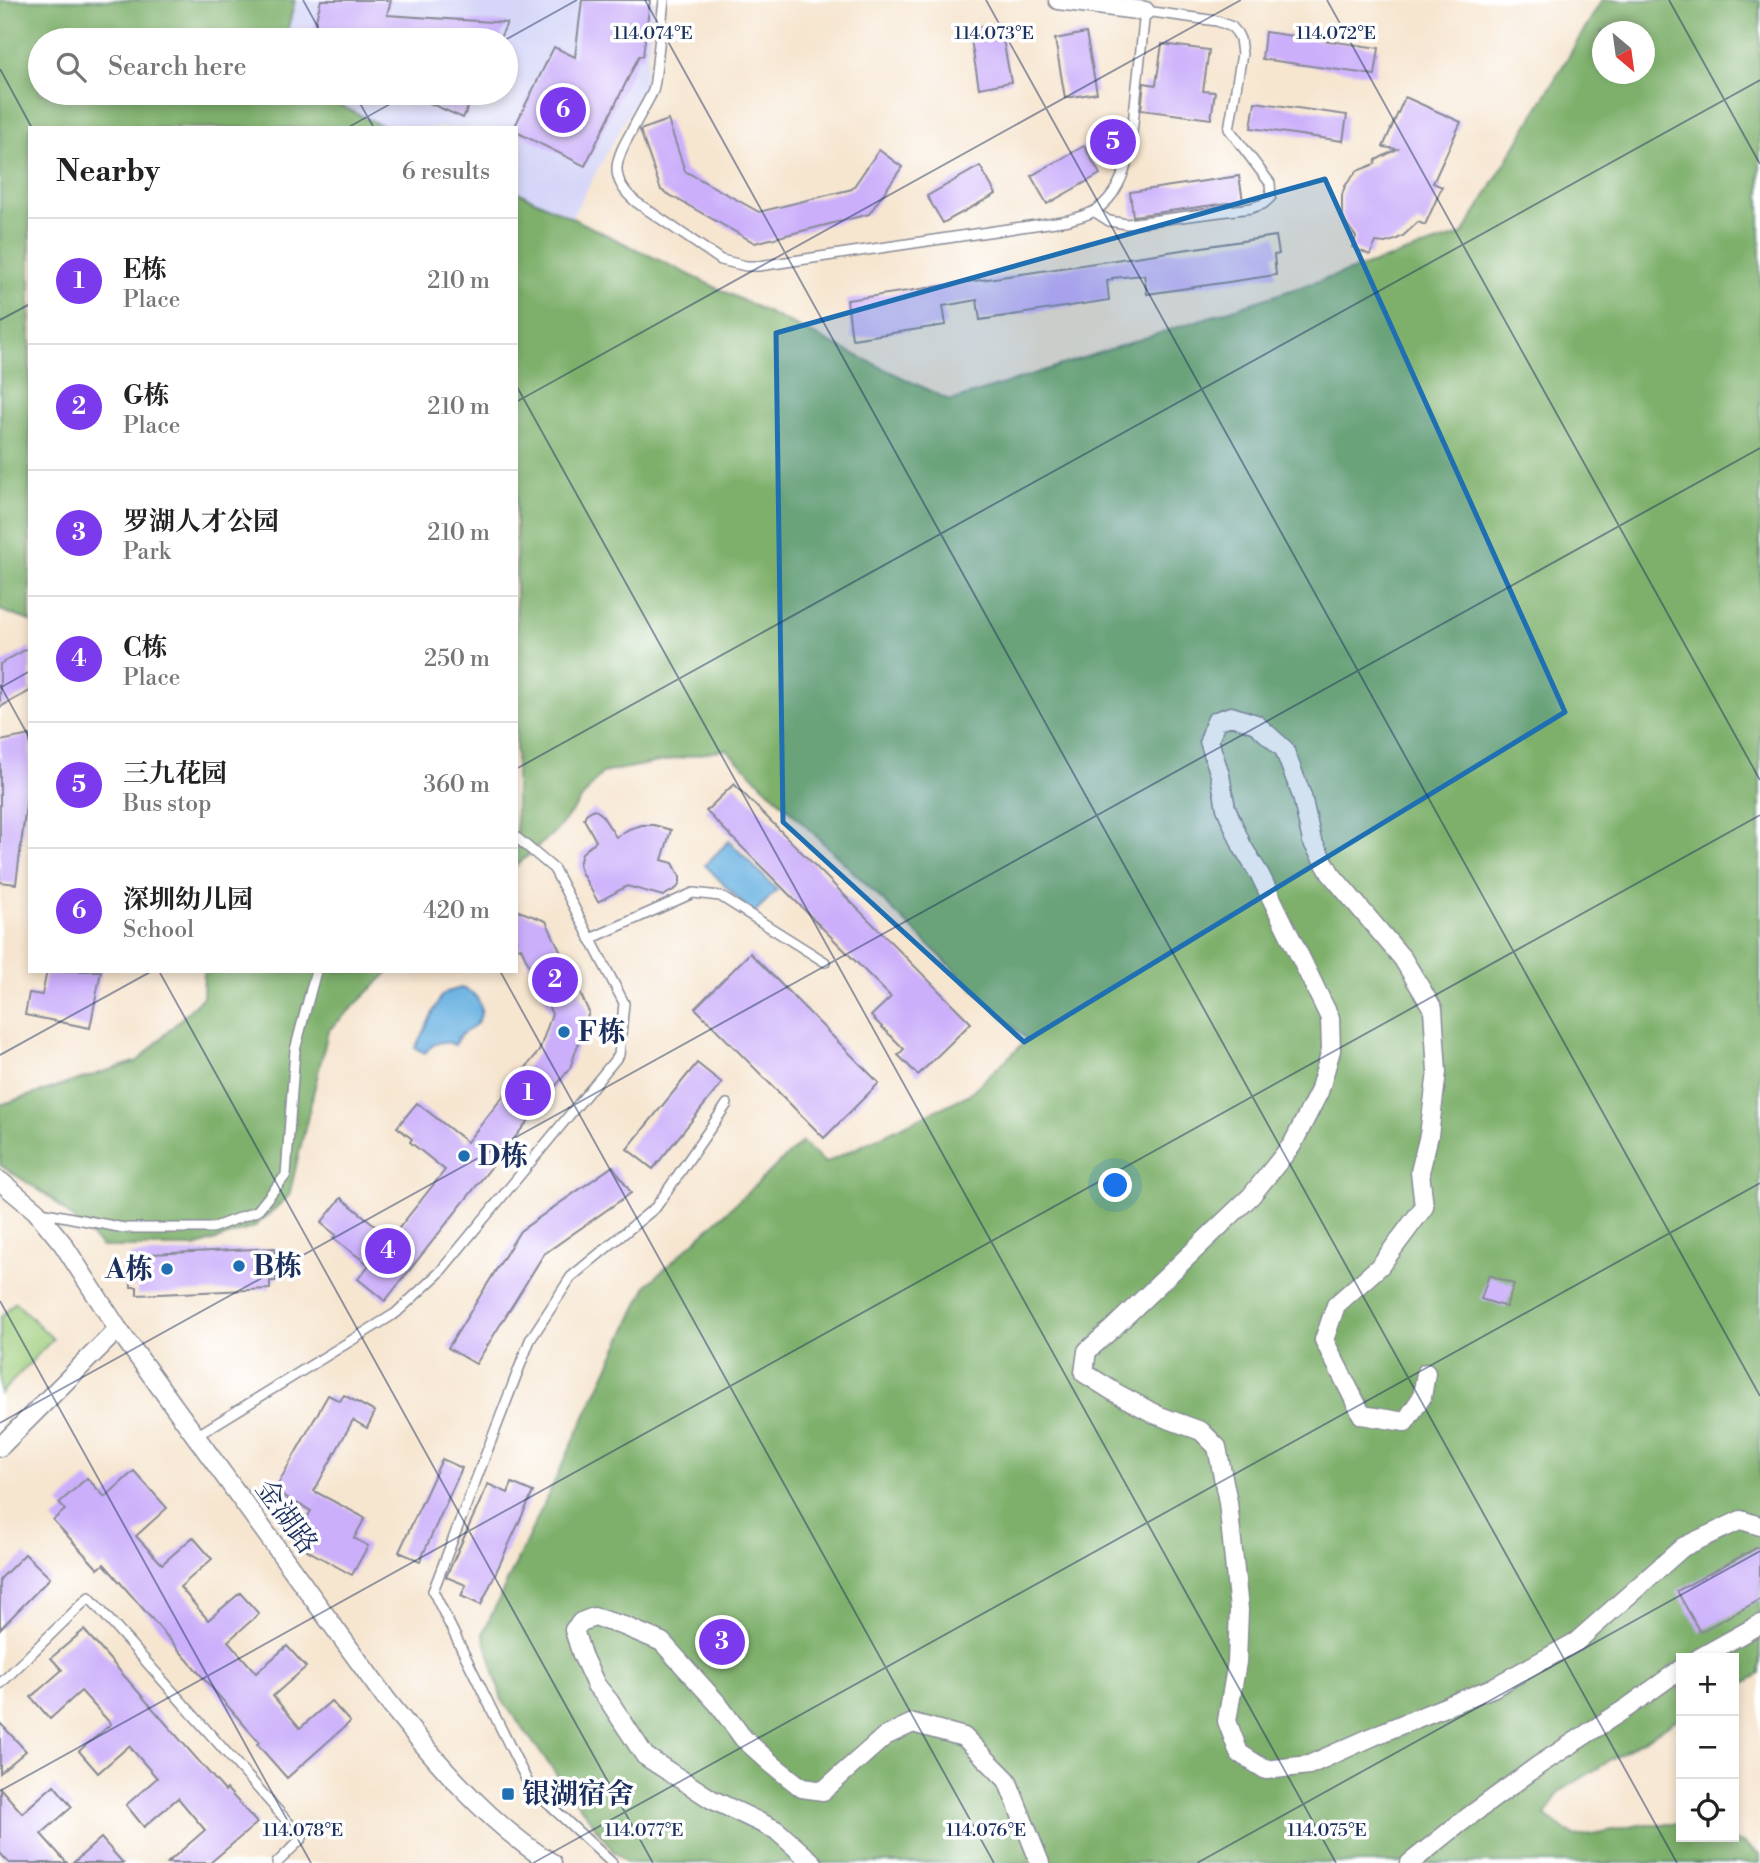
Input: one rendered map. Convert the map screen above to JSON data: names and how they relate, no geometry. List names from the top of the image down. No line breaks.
{"streets":{"street":["金湖路"]},"places":{"other":["F栋","D栋","B栋","A栋"],"transit":["银湖宿舍"]},"north":"bottom right","page":{"search":"Search here","pins":["6","5","2","1","4","3"],"heading":["Nearby","6 results"],"list":[{"mark":"1","name":"E栋","note":"Place","value":"210 m"},{"mark":"2","name":"G栋","note":"Place","value":"210 m"},{"mark":"3","name":"罗湖人才公园","note":"Park","value":"210 m"},{"mark":"4","name":"C栋","note":"Place","value":"250 m"},{"mark":"5","name":"三九花园","note":"Bus stop","value":"360 m"},{"mark":"6","name":"深圳幼儿园","note":"School","value":"420 m"}],"map_buttons":["+","−"]},"coordinates":["114.074°E","114.073°E","114.072°E","114.078°E","114.077°E","114.076°E","114.075°E"]}
